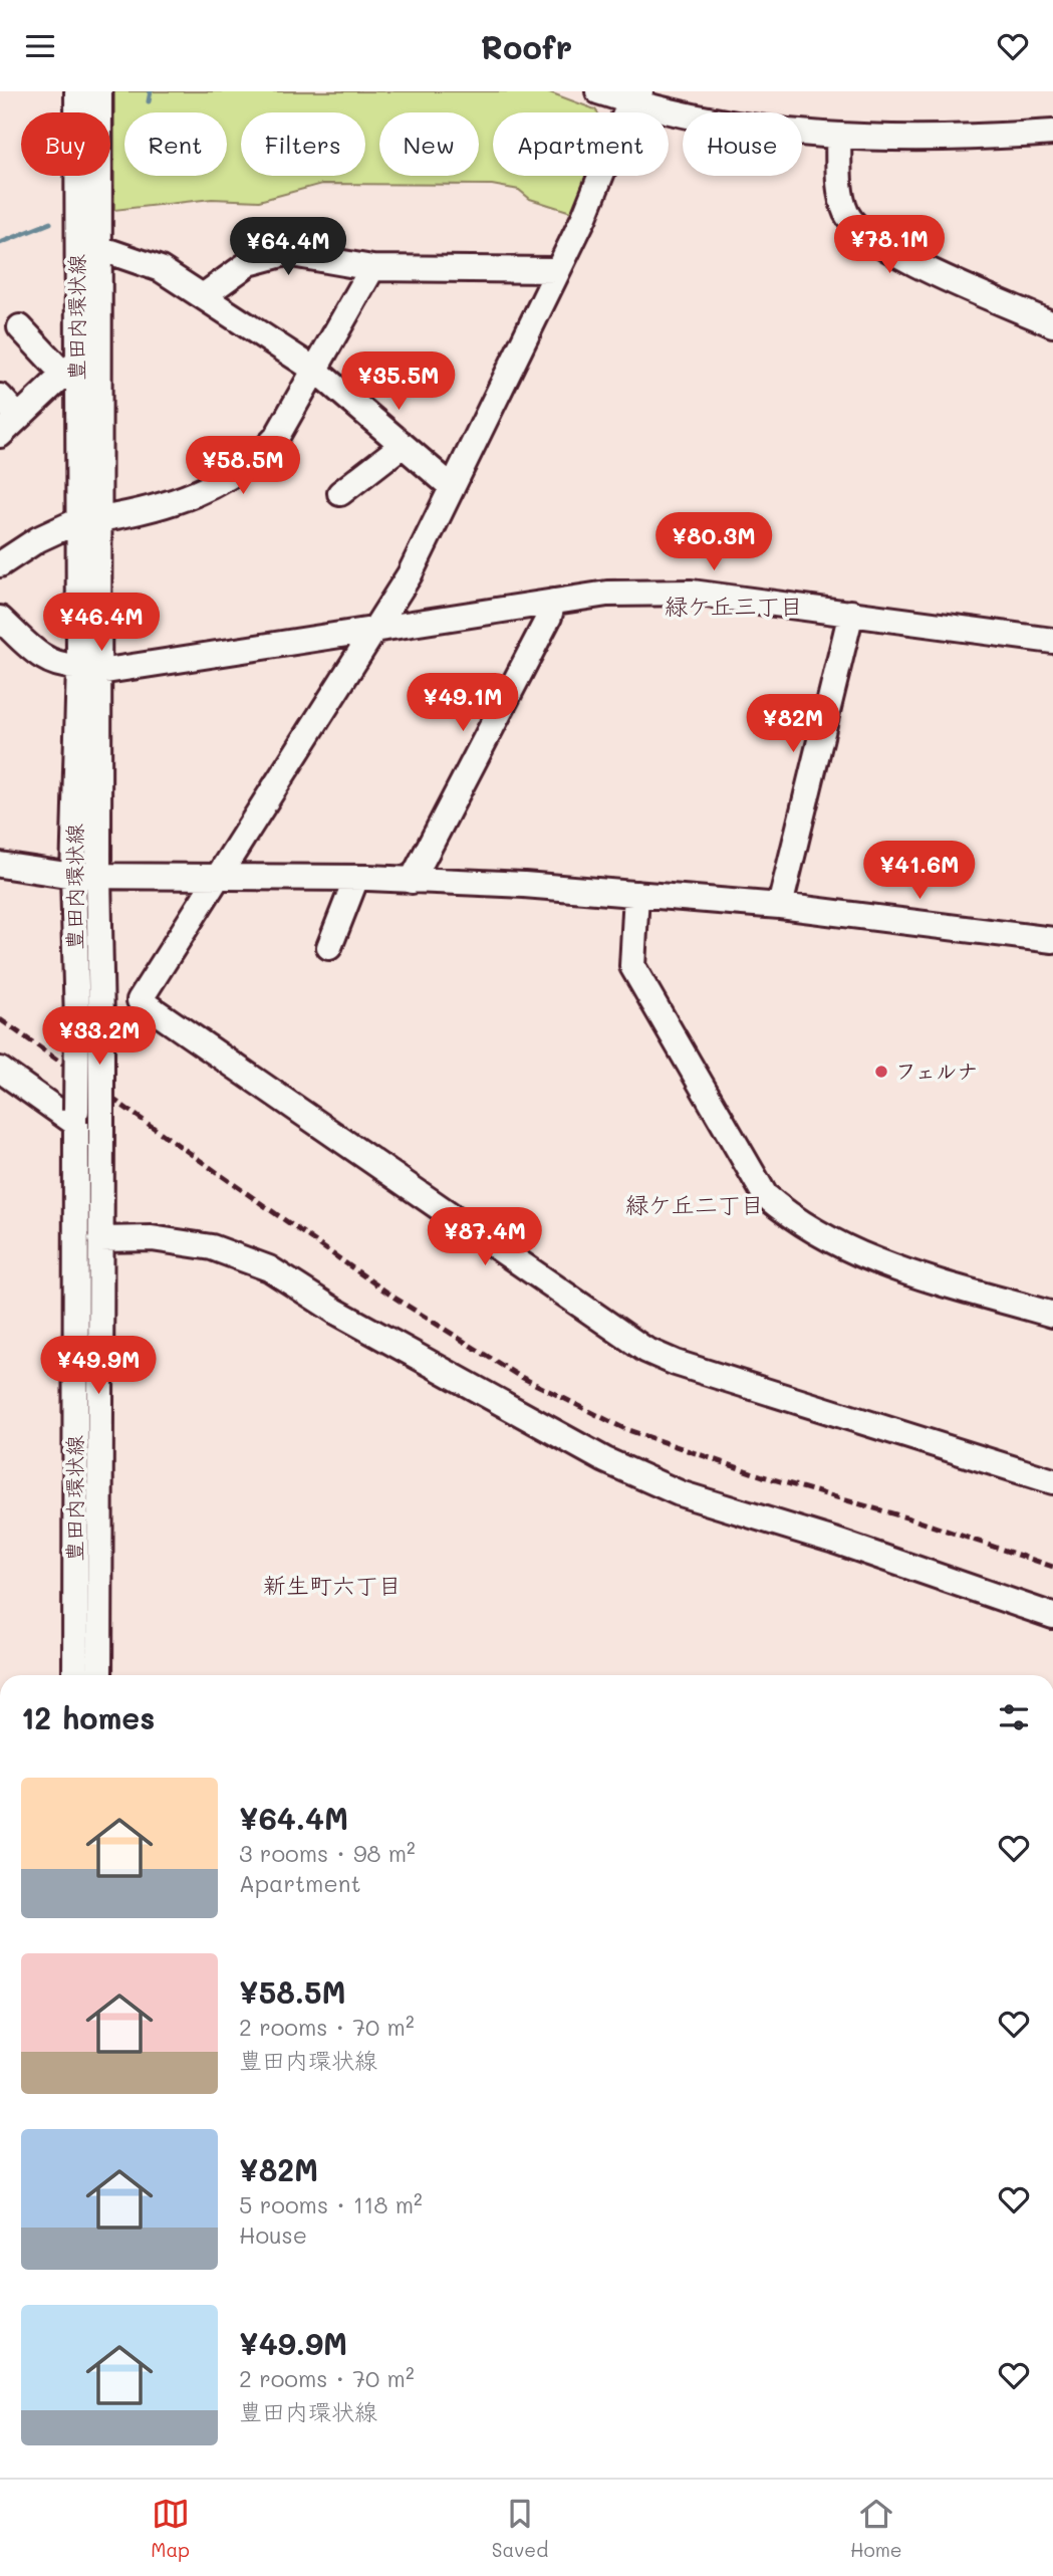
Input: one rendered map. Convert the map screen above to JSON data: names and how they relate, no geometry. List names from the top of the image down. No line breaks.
{"streets":{"street":["豊田内環状線"]},"districts":["緑ケ丘三丁目","緑ケ丘二丁目","新生町六丁目"],"places":["フェルナ"],"page":{"header":"Roofr","chip":["Buy","Rent","Filters","New","Apartment","House"],"price":["¥78.1M","¥64.4M","¥35.5M","¥58.5M","¥80.3M","¥46.4M","¥49.1M","¥82M","¥41.6M","¥33.2M","¥87.4M","¥49.9M"],"heading":"12 homes","list":[{"name":"¥64.4M","note":"3 rooms · 98 m² · Apartment"},{"name":"¥58.5M","note":"2 rooms · 70 m² · 豊田内環状線"},{"name":"¥82M","note":"5 rooms · 118 m² · House"},{"name":"¥49.9M","note":"2 rooms · 70 m² · 豊田内環状線"}],"tabs":["Map","Saved","Home"]}}
